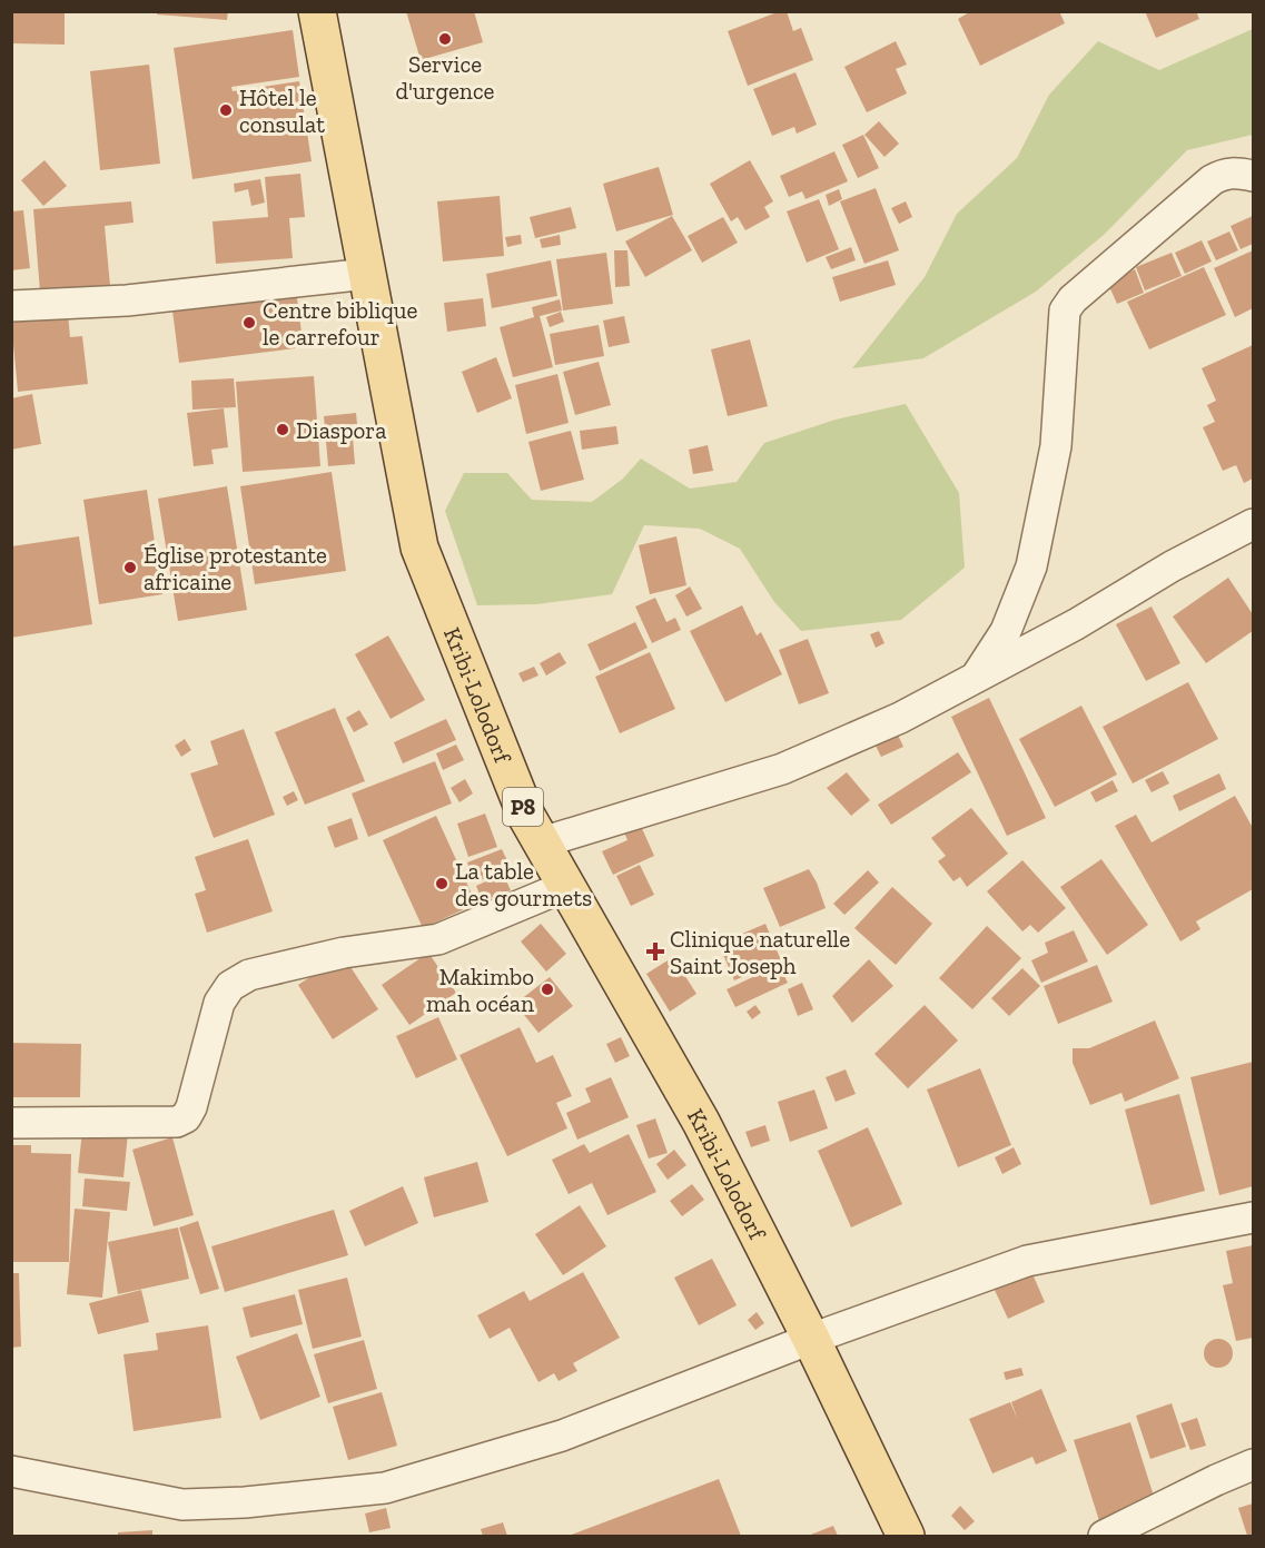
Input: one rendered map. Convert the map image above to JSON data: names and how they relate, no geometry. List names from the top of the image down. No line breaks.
{"streets":{"main road":["Kribi-Lolodorf","P8"]},"places":{"other":["Service d'urgence","Hôtel le consulat","Centre biblique le carrefour","Diaspora","Église protestante africaine","La table des gourmets","Makimbo mah océan"],"health":["Clinique naturelle Saint Joseph"]}}
